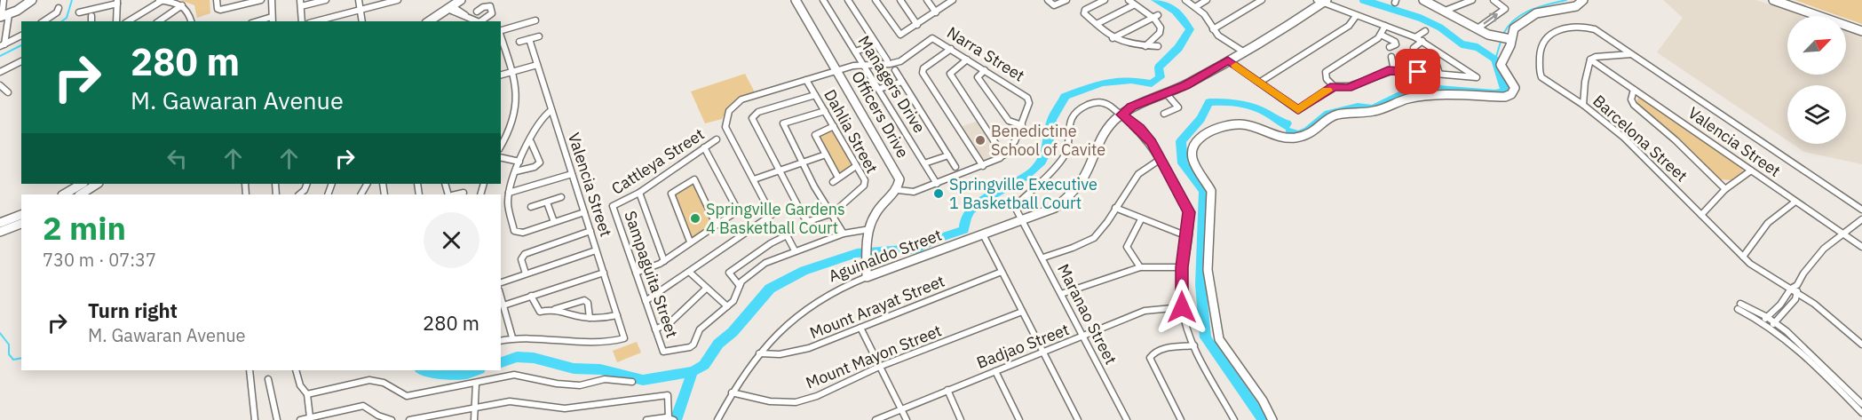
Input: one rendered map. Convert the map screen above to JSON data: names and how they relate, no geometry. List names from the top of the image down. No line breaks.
{"streets":{"street":["Narra Street","Managers Drive","Officers Drive","Dahlia Street","Barcelona Street","Valencia Street","Cattleya Street","Aguinaldo Street","Sampaguita Street","Mount Arayat Street","Maranao Street","Badjao Street","Mount Mayon Street"]},"crossings":[["Narra Street","Managers Drive"],["Narra Street","Officers Drive"],["Narra Street","Dahlia Street"],["Cattleya Street","Sampaguita Street"],["Aguinaldo Street","Mount Arayat Street"],["Aguinaldo Street","Maranao Street"],["Aguinaldo Street","Mount Mayon Street"],["Maranao Street","Badjao Street"]],"places":["Benedictine School of Cavite","Springville Executive 1 Basketball Court","Springville Gardens 4 Basketball Court"],"north":"top right","page":{"turn":["280 m","M. Gawaran Avenue"],"heading":["2 min","730 m · 07:37"],"list":[{"name":"Turn right","note":"M. Gawaran Avenue","value":"280 m"}]}}
